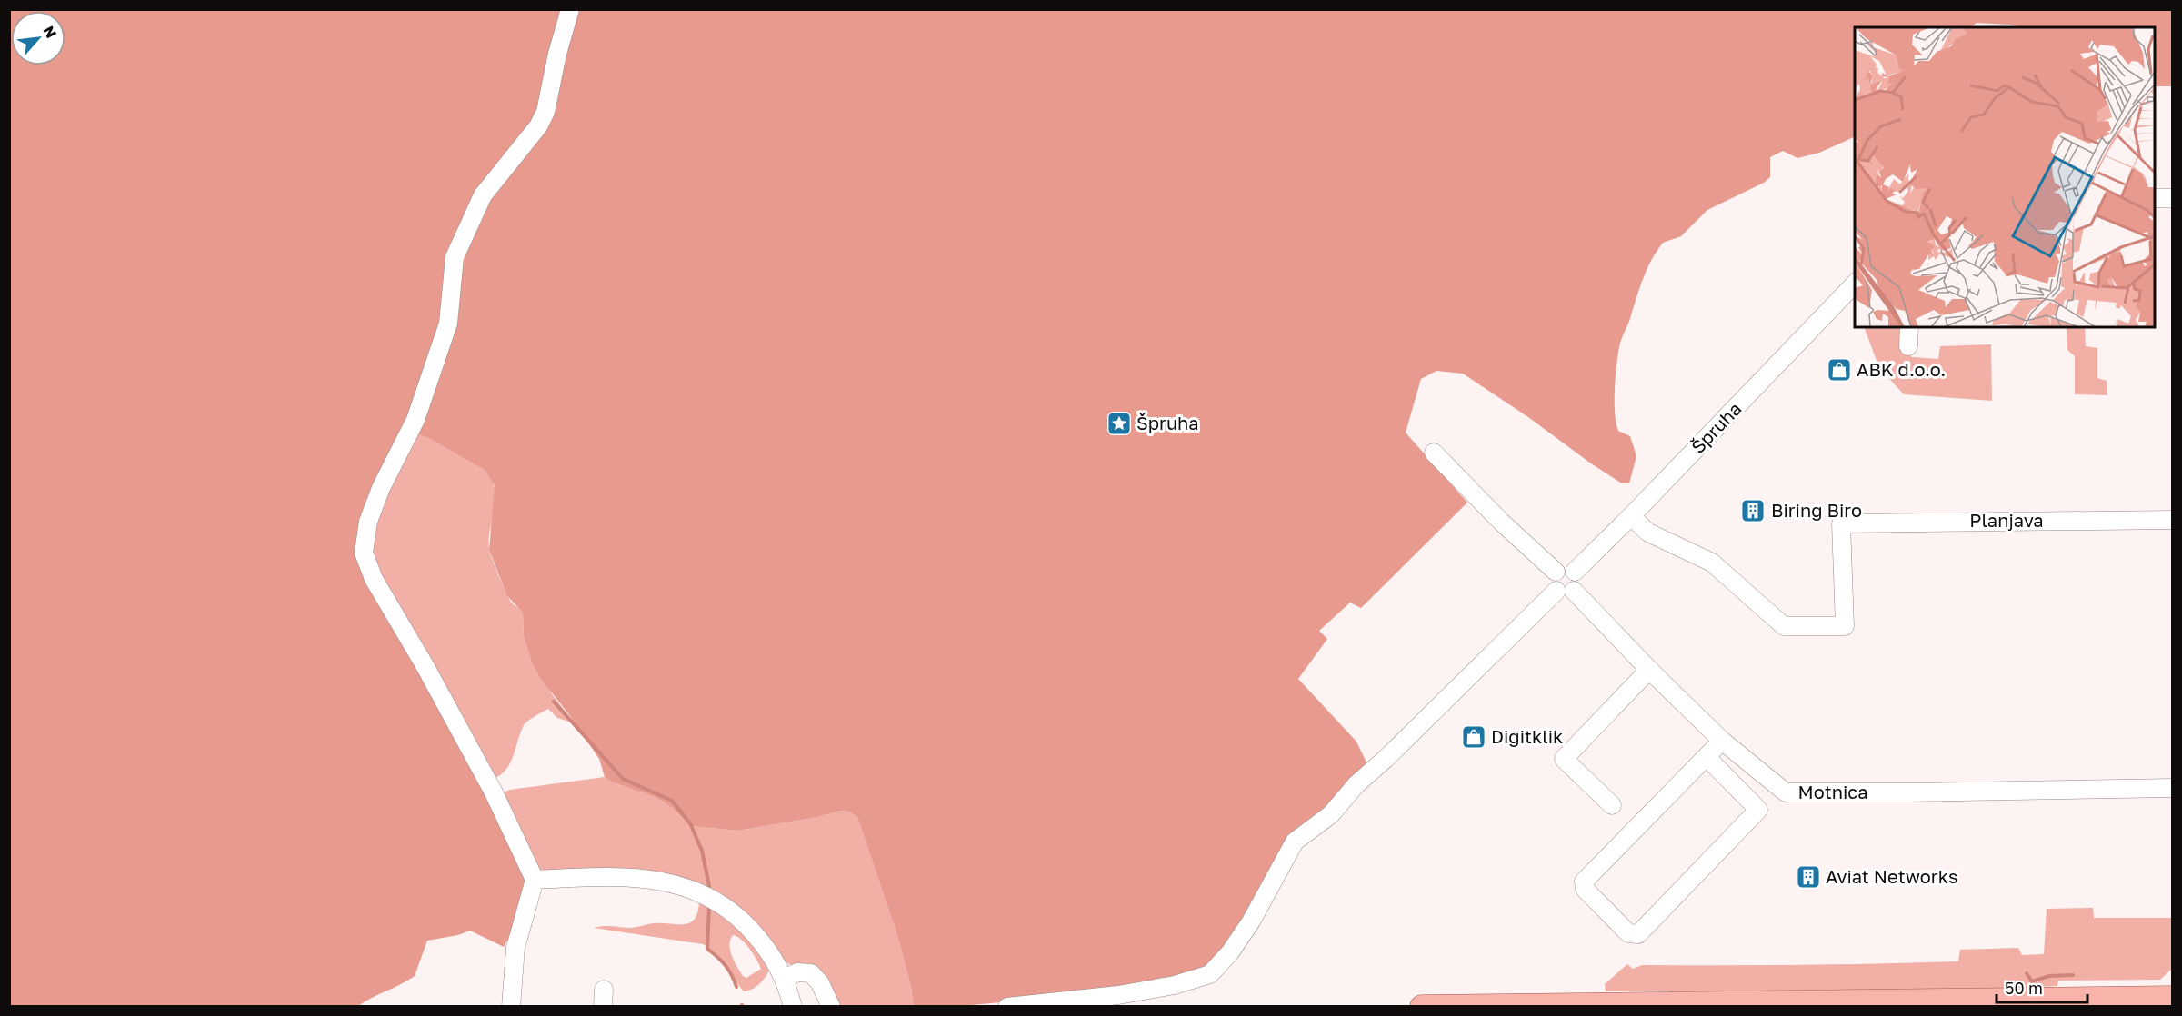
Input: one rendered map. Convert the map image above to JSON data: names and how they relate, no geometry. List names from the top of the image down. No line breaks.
{"streets":{"street":["Špruha","Planjava","Motnica"]},"crossings":[["Špruha","Planjava"],["Špruha","Motnica"]],"places":{"shop":["ABK d.o.o.","Digitklik"],"place":["Špruha"],"building":["Biring Biro","Aviat Networks"]},"scale_bar":"50 m","north":"top right"}
